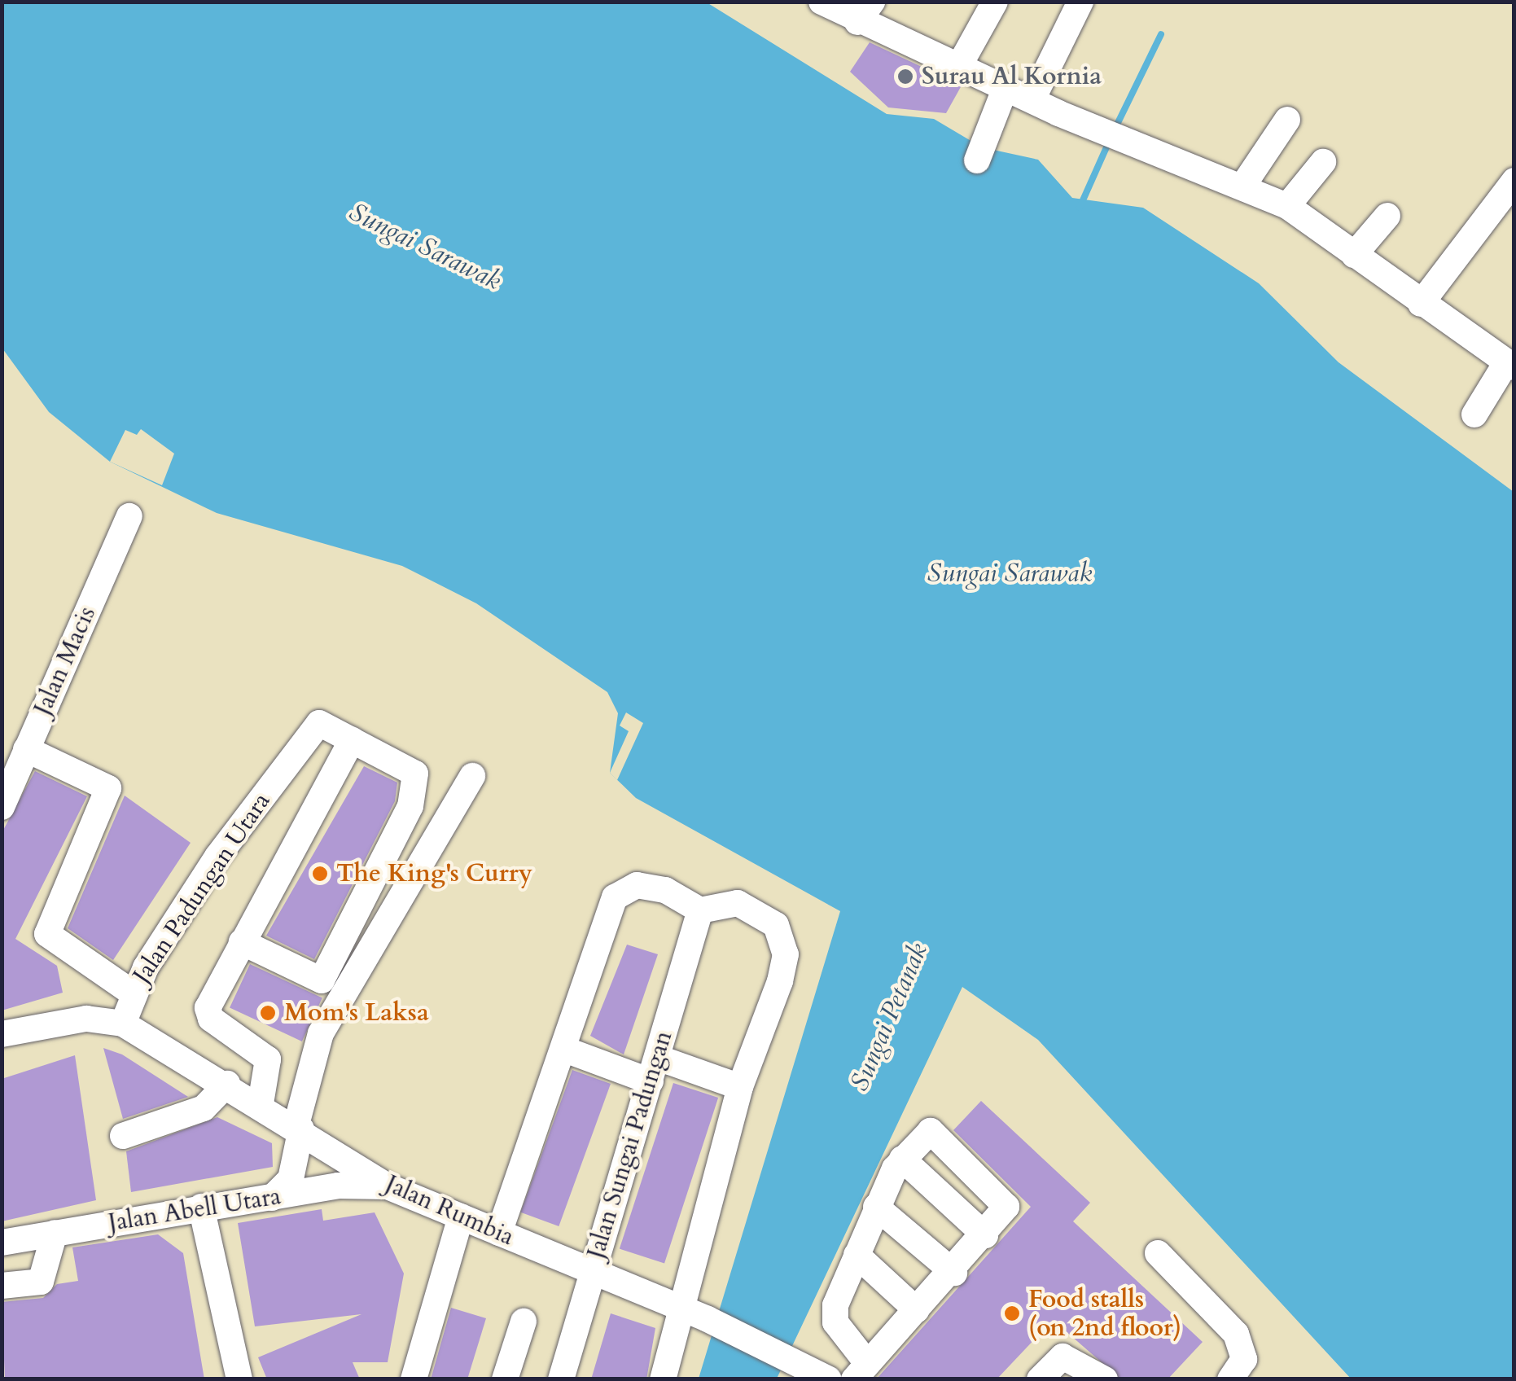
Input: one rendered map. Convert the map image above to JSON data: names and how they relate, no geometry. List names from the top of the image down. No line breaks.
{"streets":{"street":["Jalan Macis","Jalan Padungan Utara","Jalan Sungai Padungan","Jalan Abell Utara","Jalan Rumbia"]},"crossings":[["Jalan Padungan Utara","Jalan Rumbia"],["Jalan Sungai Padungan","Jalan Rumbia"],["Jalan Abell Utara","Jalan Rumbia"]],"water":["Sungai Sarawak","Sungai Petanak"],"places":["Surau Al Kornia","The King's Curry","Mom's Laksa","Food stalls (on 2nd floor)"]}
